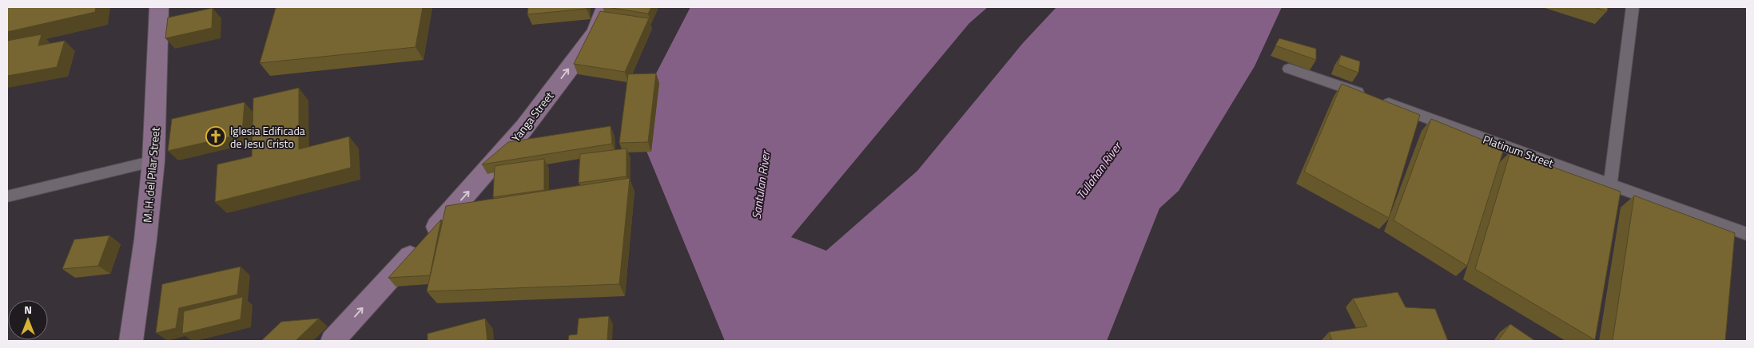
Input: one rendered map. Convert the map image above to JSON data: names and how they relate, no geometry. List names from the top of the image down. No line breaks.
{"streets":{"street":["Yanga Street","M. H. del Pilar Street"],"lane":["Platinum Street"]},"one_way":["Yanga Street"],"water":["Tullahan River","Santulan River"],"places":{"church":["Iglesia Edificada de Jesu Cristo"]},"north":"top"}
